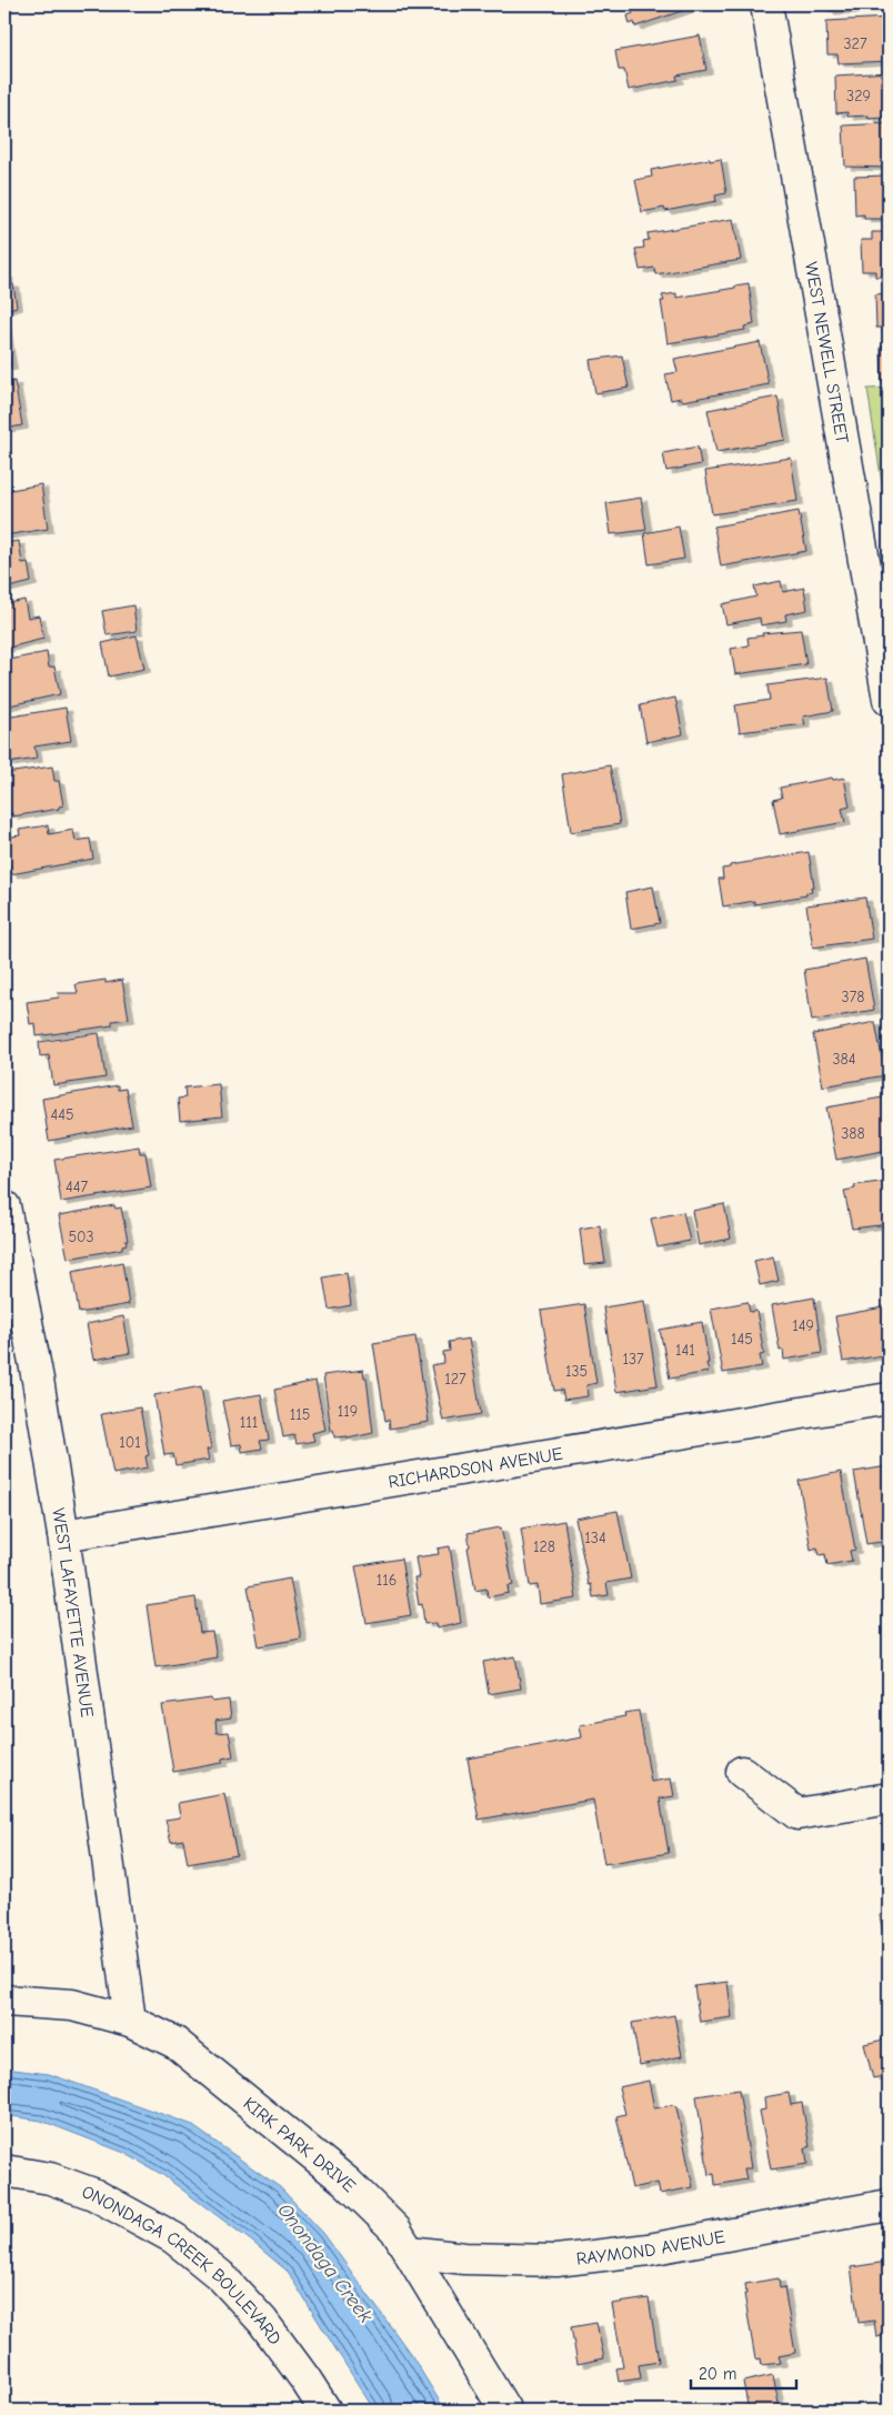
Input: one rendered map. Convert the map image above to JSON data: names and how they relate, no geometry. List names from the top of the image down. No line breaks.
{"streets":{"street":["WEST NEWELL STREET","RICHARDSON AVENUE","WEST LAFAYETTE AVENUE","KIRK PARK DRIVE","RAYMOND AVENUE","ONONDAGA CREEK BOULEVARD"]},"crossings":[["RICHARDSON AVENUE","WEST LAFAYETTE AVENUE"],["WEST LAFAYETTE AVENUE","KIRK PARK DRIVE"],["KIRK PARK DRIVE","RAYMOND AVENUE"]],"water":["Onondaga Creek"],"house_numbers":["327","329","378","384","445","388","447","503","149","145","141","137","135","127","119","115","111","101","134","128","116"],"scale_bar":"20 m"}
